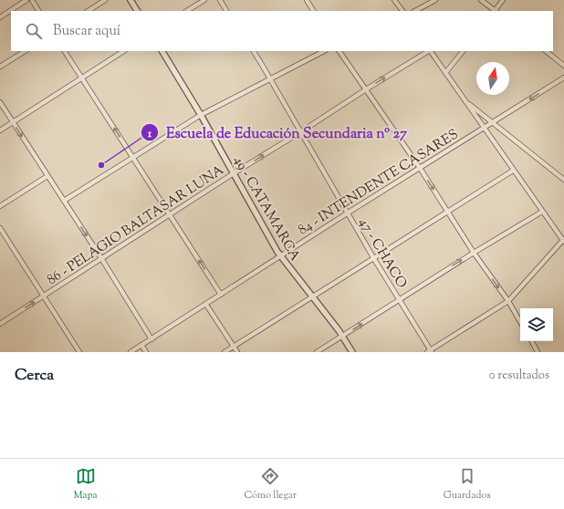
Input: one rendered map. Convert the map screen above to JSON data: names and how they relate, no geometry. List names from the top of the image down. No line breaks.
{"streets":{"street":["84 - INTENDENTE CASARES","49 - CATAMARCA","86 - PELAGIO BALTASAR LUNA","47 - CHACO"]},"crossings":[["84 - INTENDENTE CASARES","49 - CATAMARCA"],["84 - INTENDENTE CASARES","47 - CHACO"],["49 - CATAMARCA","86 - PELAGIO BALTASAR LUNA"],["86 - PELAGIO BALTASAR LUNA","47 - CHACO"]],"one_way":["86 - PELAGIO BALTASAR LUNA"],"places":["Escuela de Educación Secundaria nº 27"],"north":"top","page":{"search":"Buscar aquí","heading":["Cerca","0 resultados"],"nav":["Mapa","Cómo llegar","Guardados"]}}
